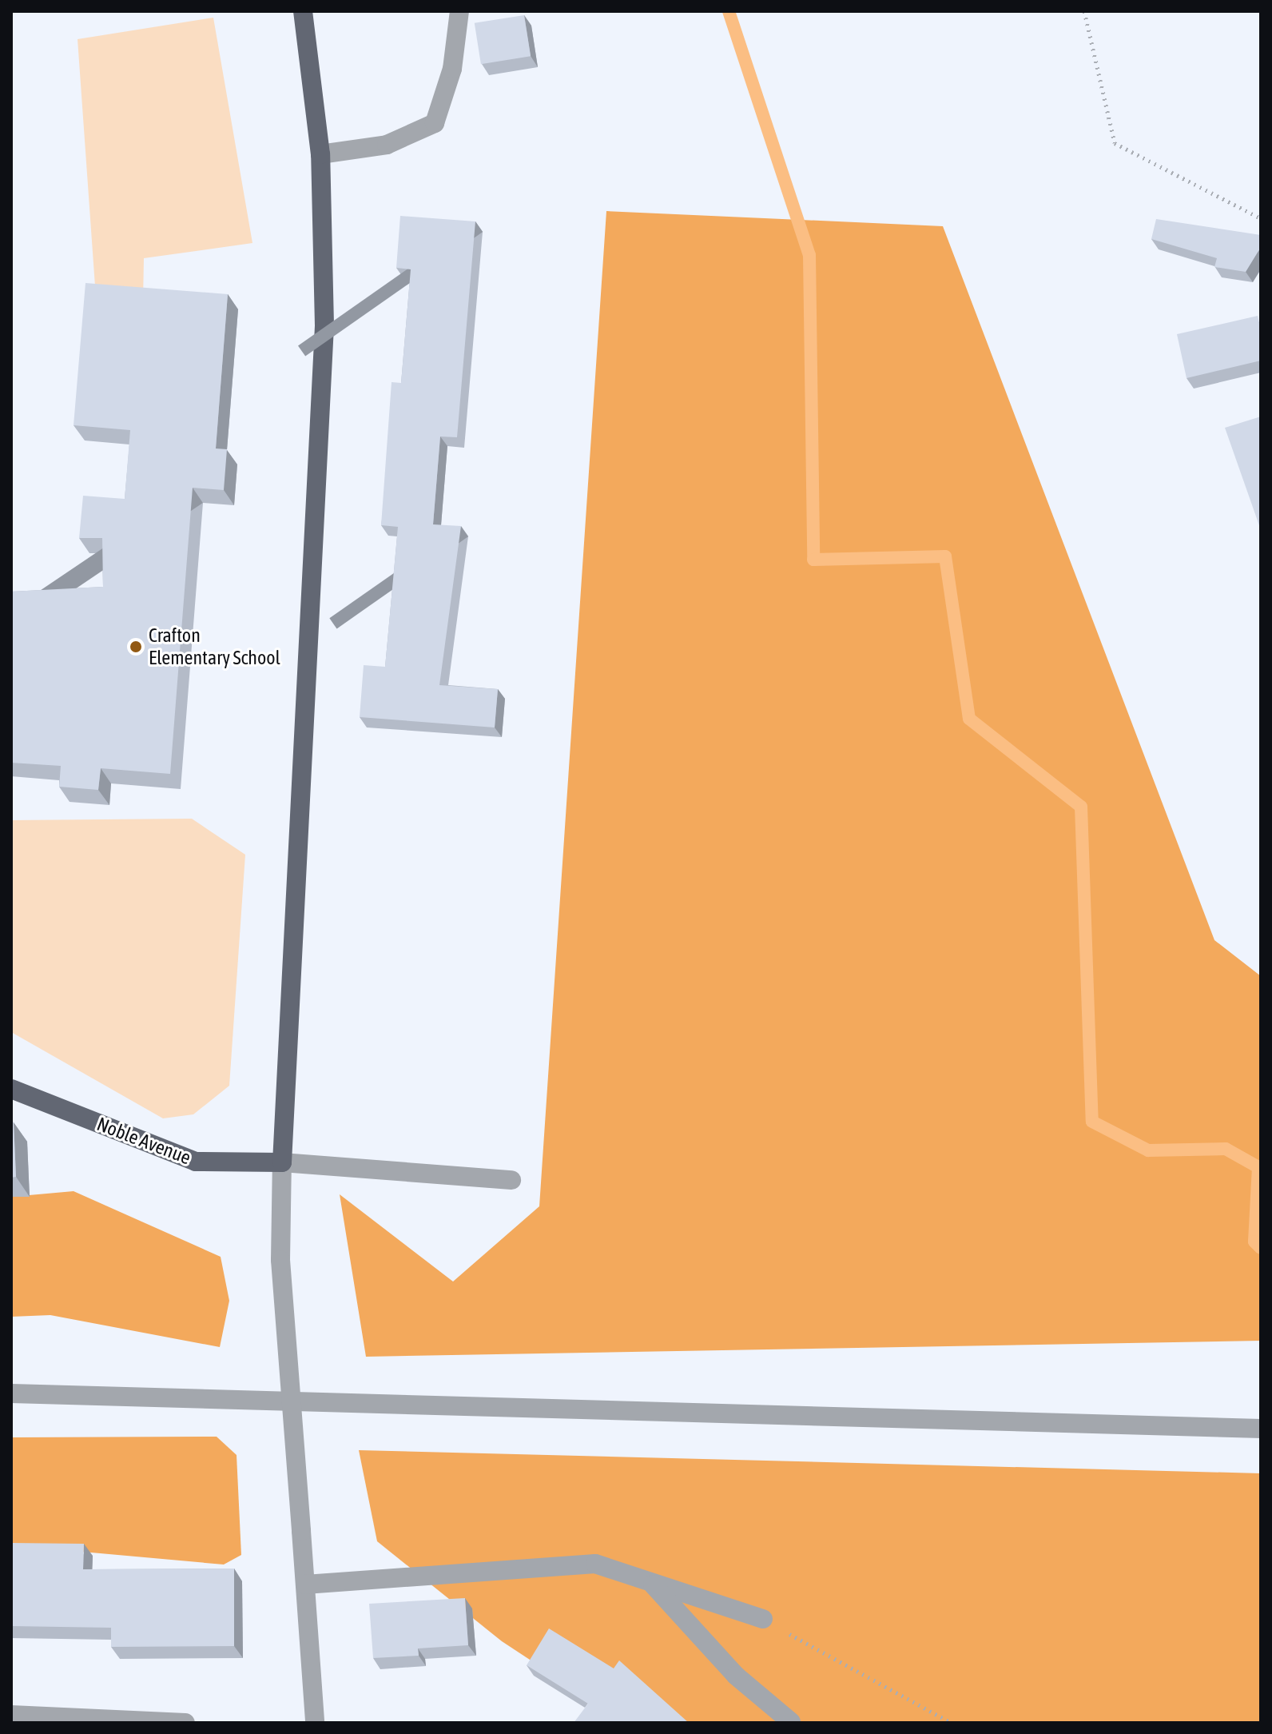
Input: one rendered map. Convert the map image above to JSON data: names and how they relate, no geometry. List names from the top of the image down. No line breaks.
{"streets":{"main road":["Noble Avenue"]},"places":["Crafton Elementary School"]}
